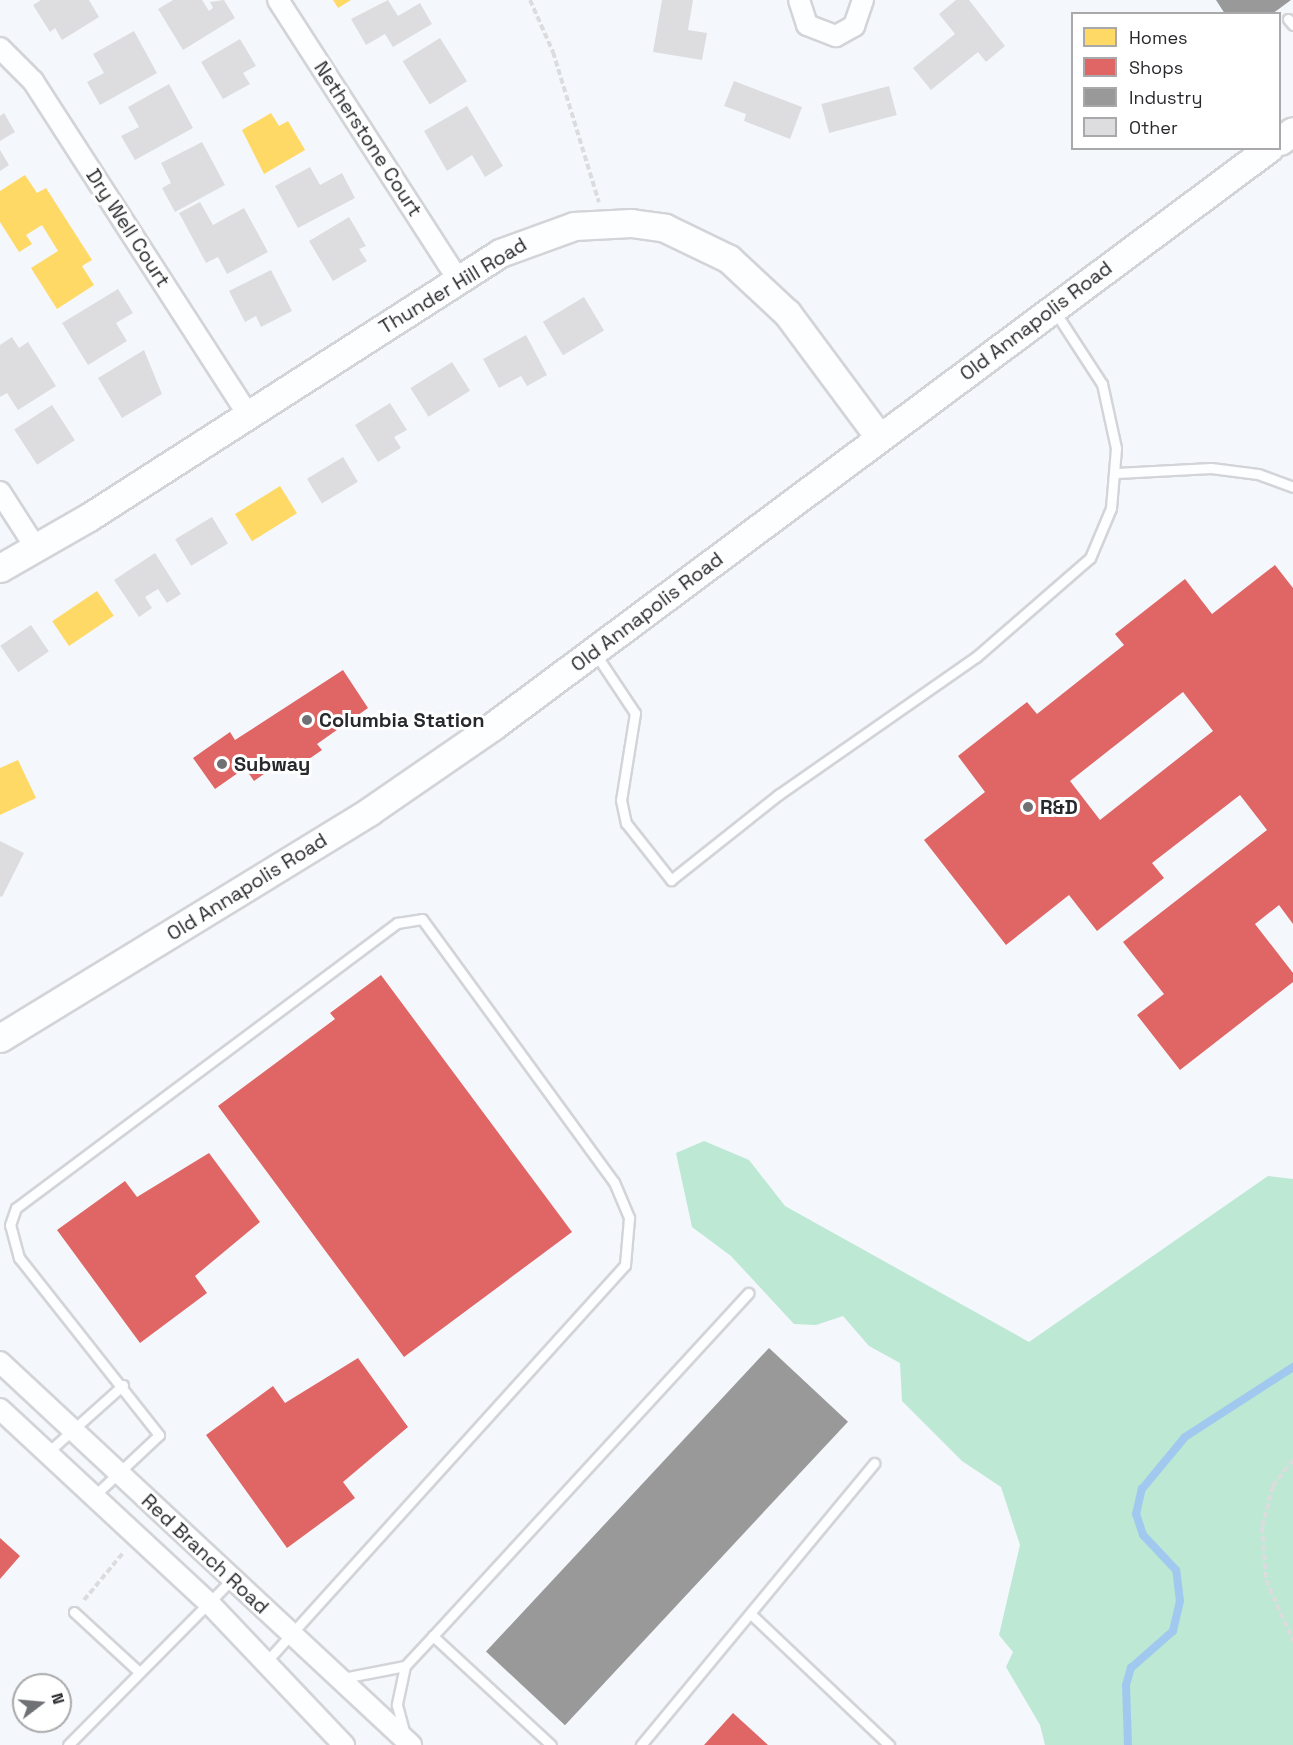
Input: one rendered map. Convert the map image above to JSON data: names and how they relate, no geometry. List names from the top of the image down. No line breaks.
{"streets":{"main road":["Thunder Hill Road","Old Annapolis Road"],"street":["Netherstone Court","Dry Well Court","Red Branch Road"]},"crossings":[["Netherstone Court","Thunder Hill Road"],["Dry Well Court","Thunder Hill Road"],["Thunder Hill Road","Old Annapolis Road"]],"places":["Columbia Station","Subway","R&D"],"legend":["Homes","Shops","Industry","Other"],"north":"right"}
